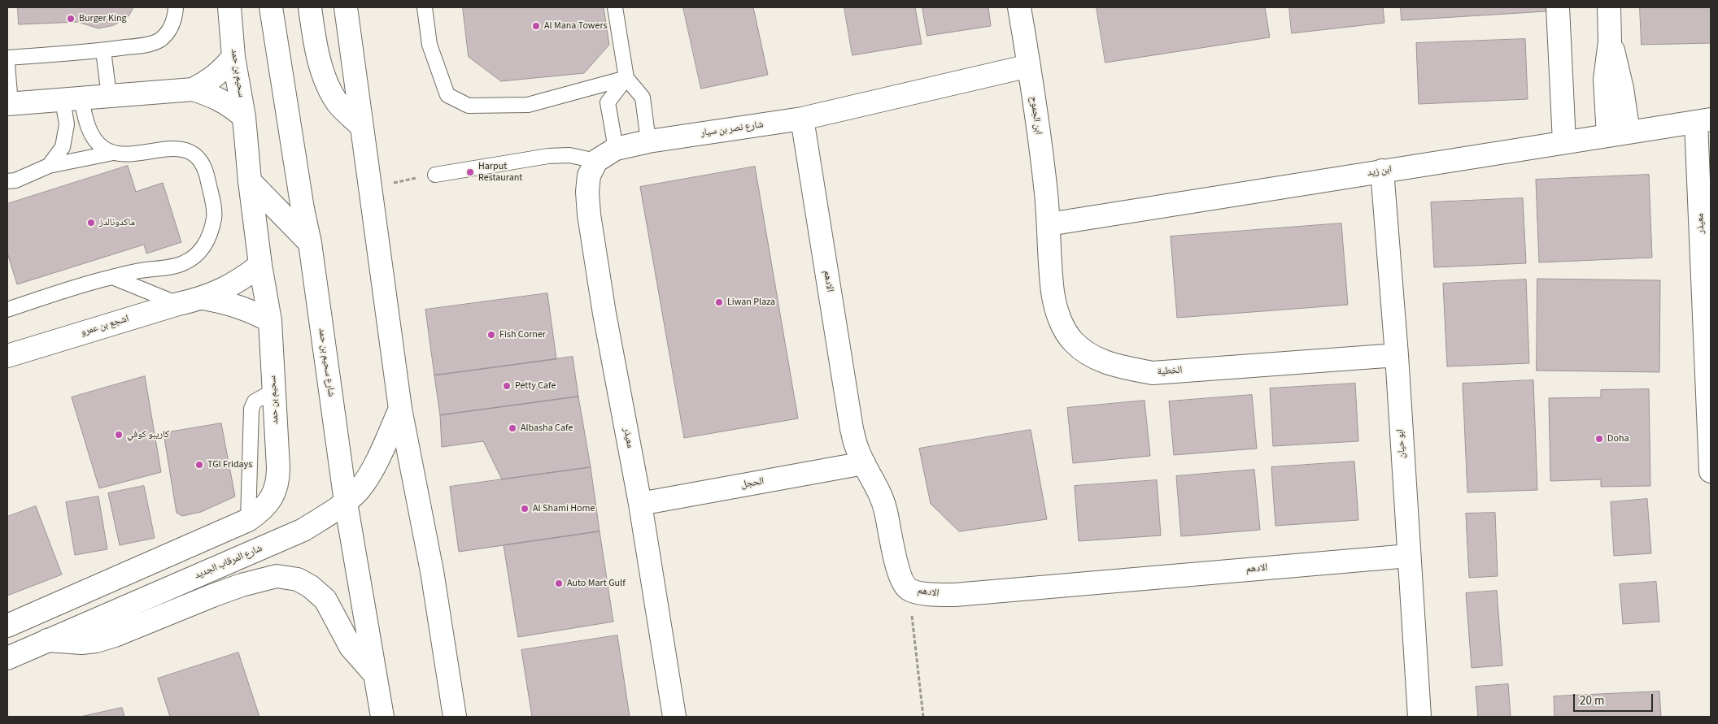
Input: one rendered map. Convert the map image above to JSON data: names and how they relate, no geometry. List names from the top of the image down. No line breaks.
{"streets":{"main road":["سحيم بن حمد","ابن الجموح","شارع نصر بن سيار","ابن زيد","معيذر","الادهم","اشجع بن عمرو","شارع سحيم بن حمد","الخطية","ابو حيان","الحجل","شارع المرقاب الجديد"]},"crossings":[["سحيم بن حمد","اشجع بن عمرو"],["ابن الجموح","شارع نصر بن سيار"],["ابن الجموح","ابن زيد"],["ابن الجموح","الخطية"],["شارع نصر بن سيار","معيذر"],["شارع نصر بن سيار","الادهم"],["ابن زيد","معيذر"],["ابن زيد","الخطية"],["ابن زيد","ابو حيان"],["معيذر","الحجل"],["الادهم","ابو حيان"],["الادهم","الحجل"],["شارع سحيم بن حمد","شارع المرقاب الجديد"],["الخطية","ابو حيان"]],"places":["Burger King","Al Mana Towers","Harput Restaurant","ماكدونالدز","Liwan Plaza","Fish Corner","Petty Cafe","Albasha Cafe","كاريبو كوفي","Doha","TGI Fridays","Al Shami Home","Auto Mart Gulf"],"scale_bar":"20 m"}
